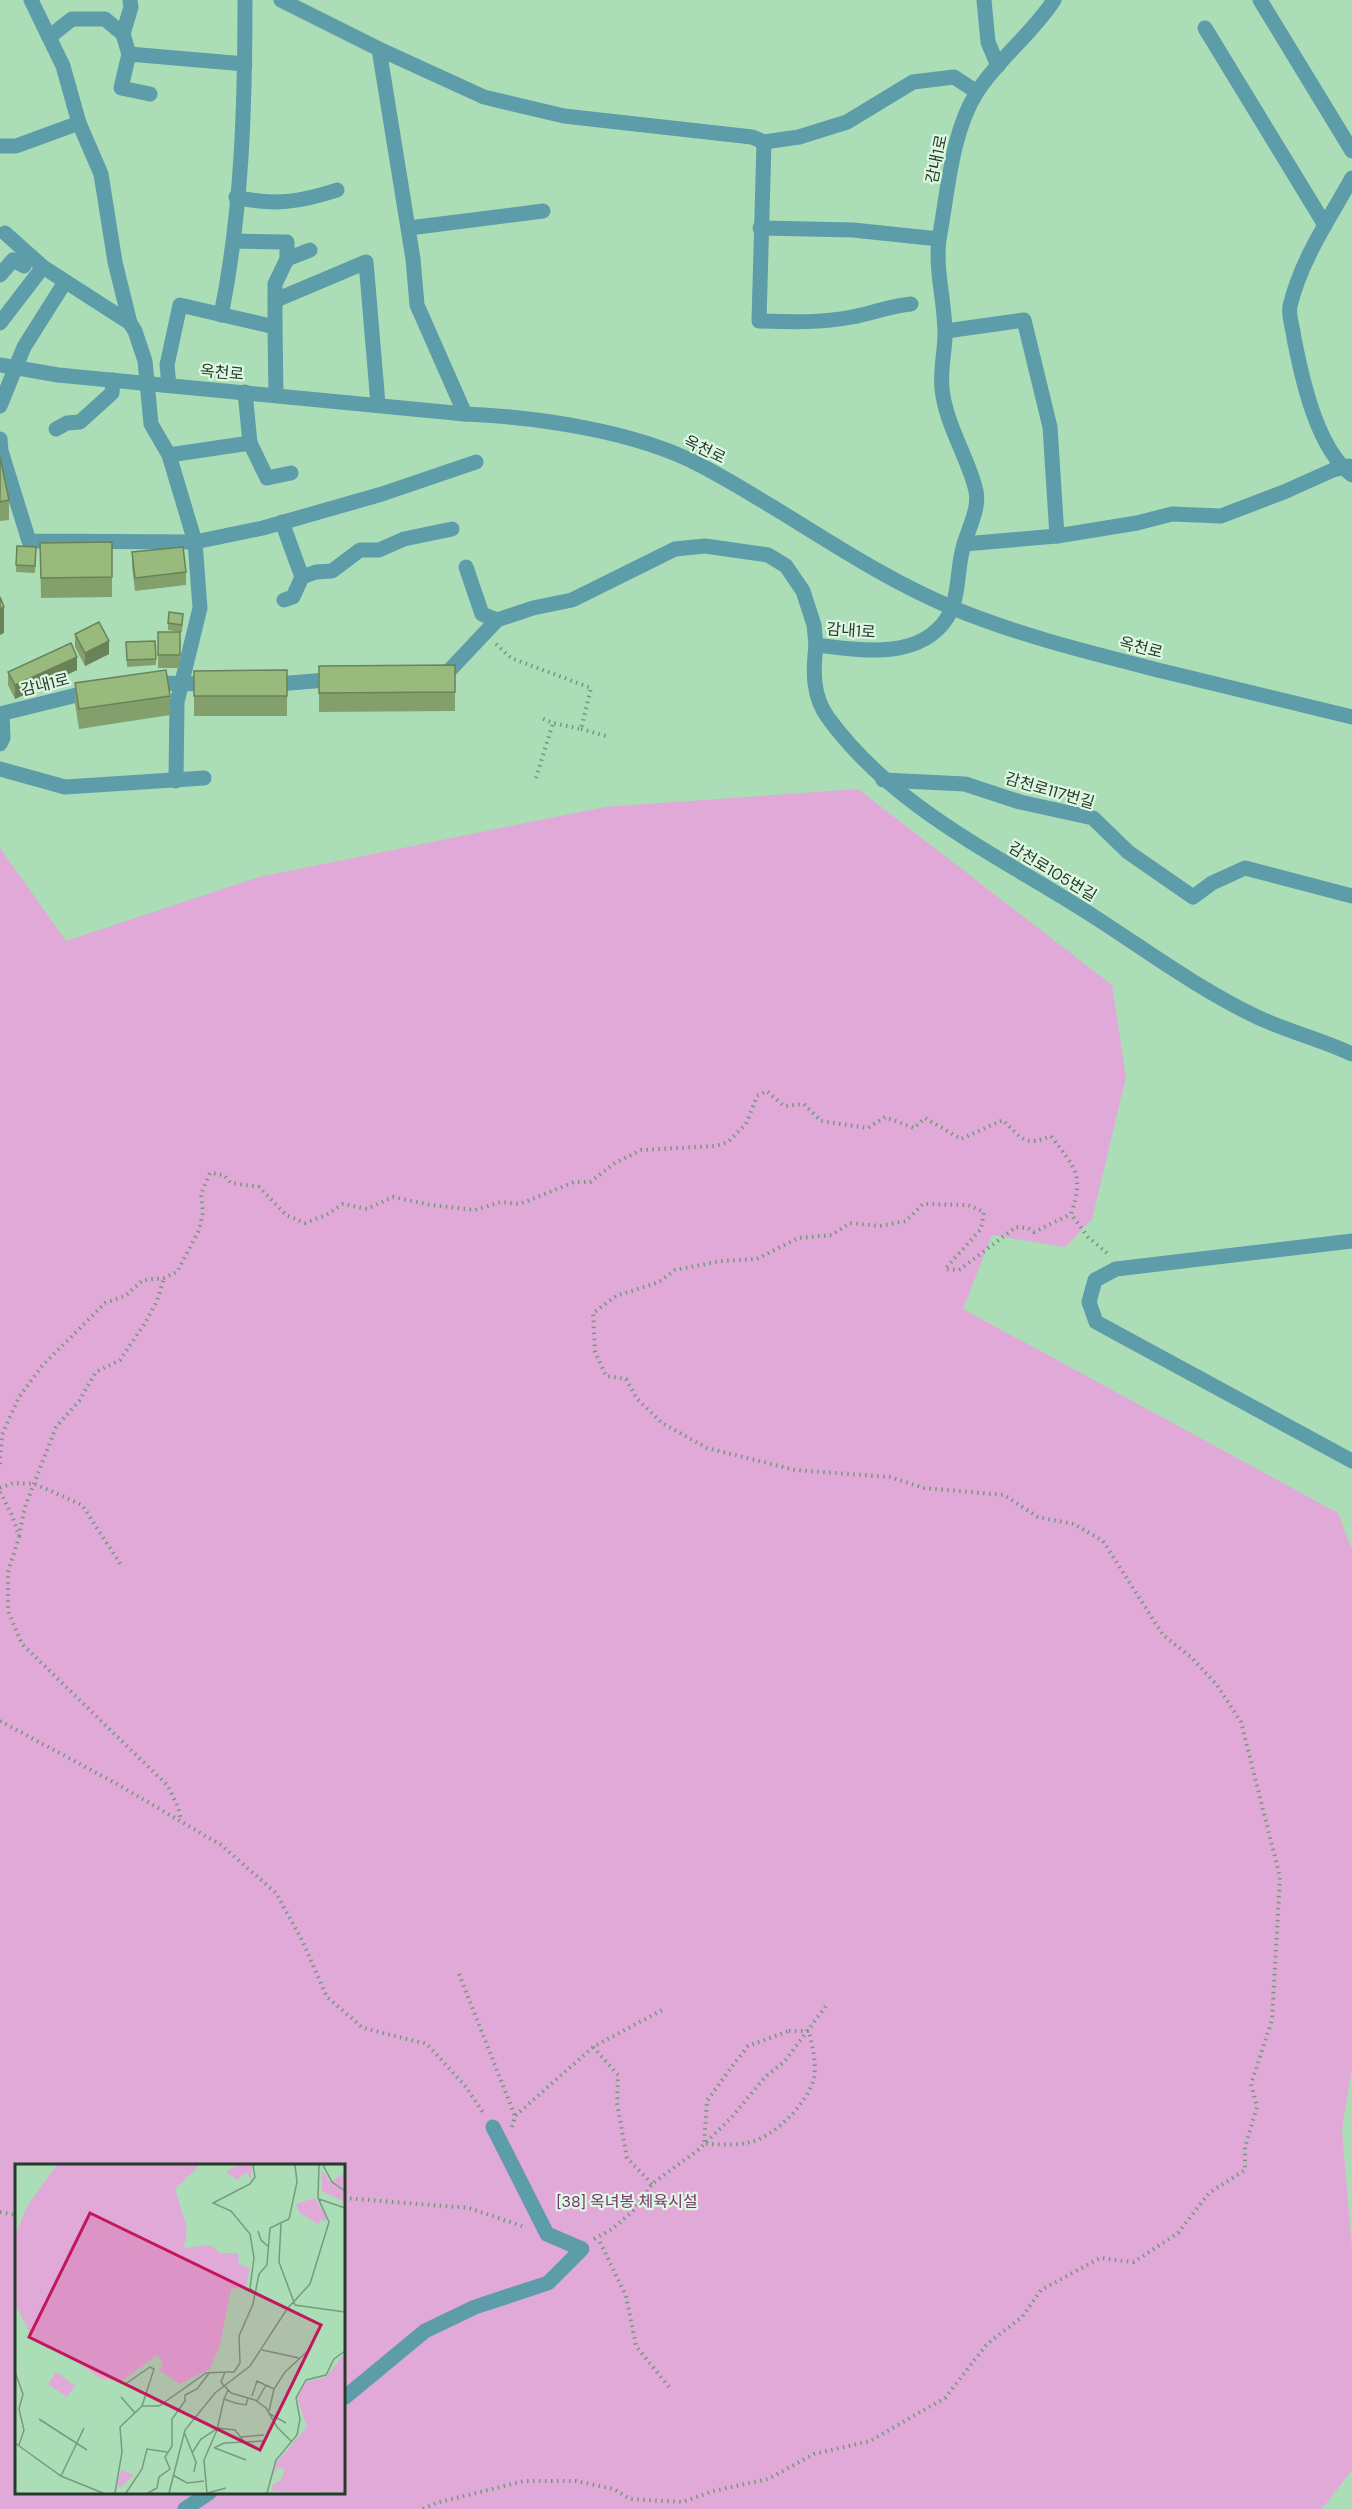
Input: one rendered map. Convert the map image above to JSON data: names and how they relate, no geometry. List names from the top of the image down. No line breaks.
{"streets":{"street":["감내1로","옥천로","감천로117번길","감천로105번길"]},"crossings":[["감내1로","옥천로"],["감내1로","감천로105번길"],["감천로117번길","감천로105번길"]],"parks":["[38] 옥녀봉 체육시설"]}
